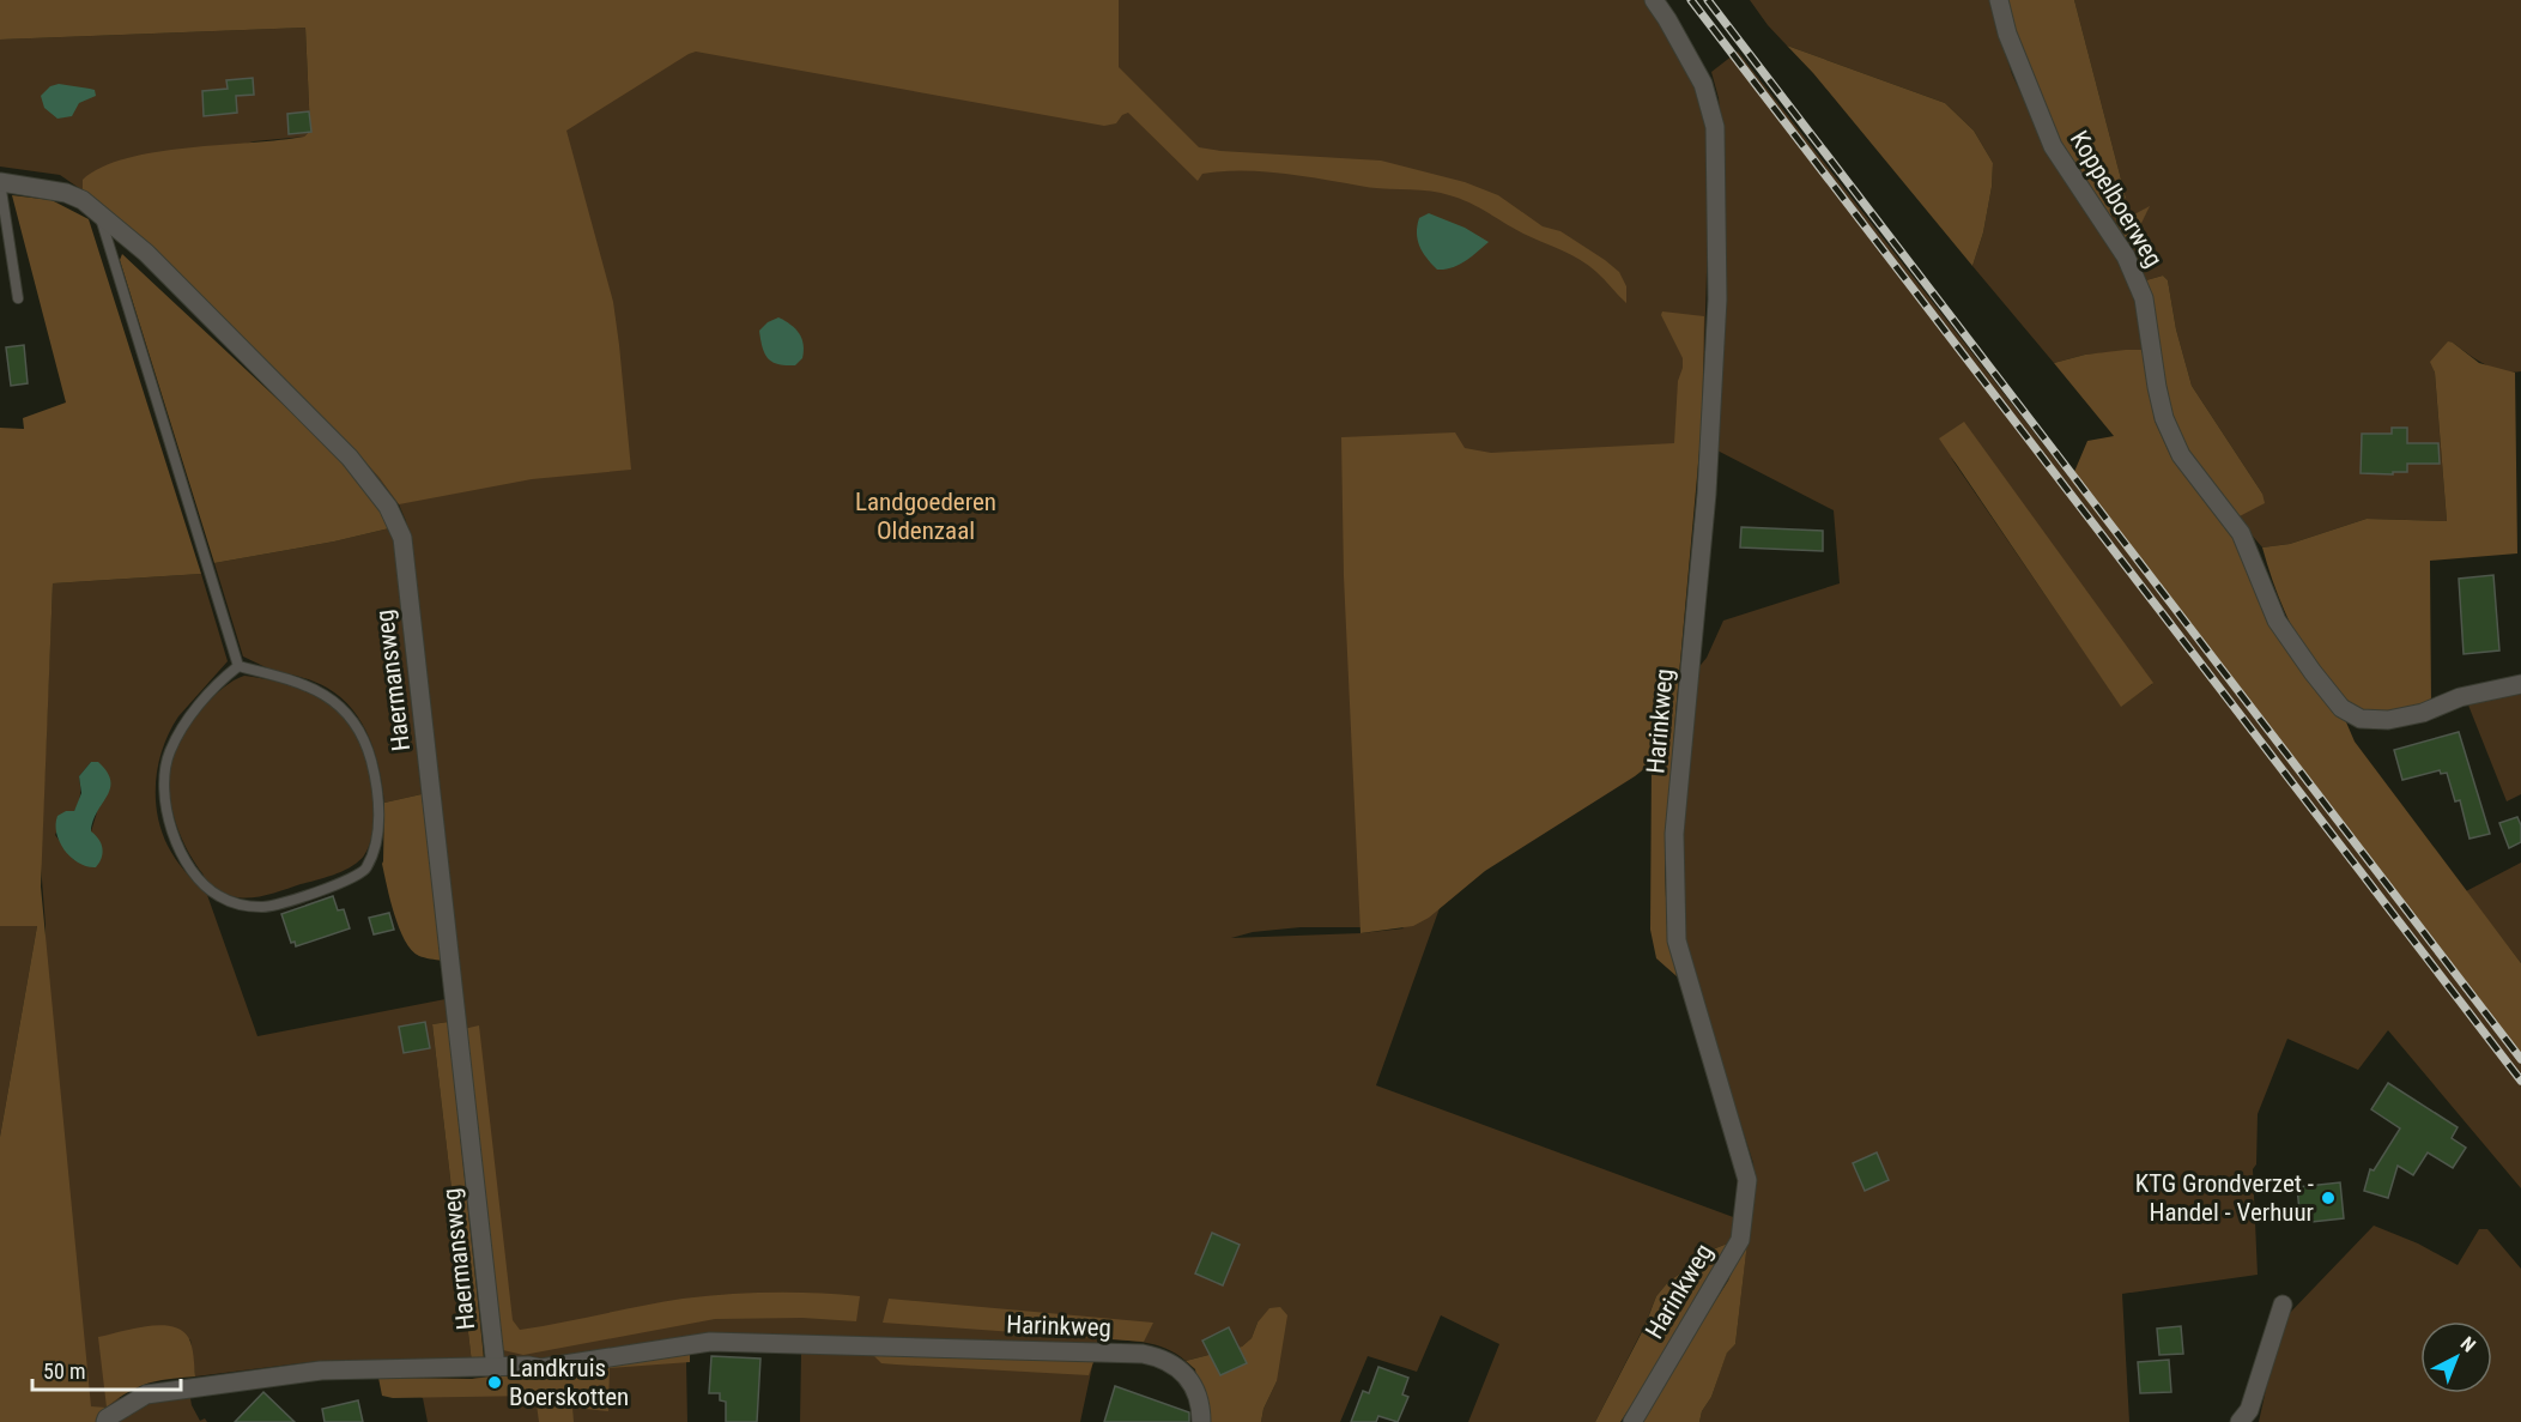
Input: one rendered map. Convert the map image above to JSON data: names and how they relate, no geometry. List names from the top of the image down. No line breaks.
{"streets":{"street":["Koppelboerweg","Haermansweg","Harinkweg"]},"crossings":[["Haermansweg","Harinkweg"]],"parks":["Landgoederen Oldenzaal"],"places":["KTG Grondverzet - Handel - Verhuur","Landkruis Boerskotten"],"scale_bar":"50 m","north":"top right"}
